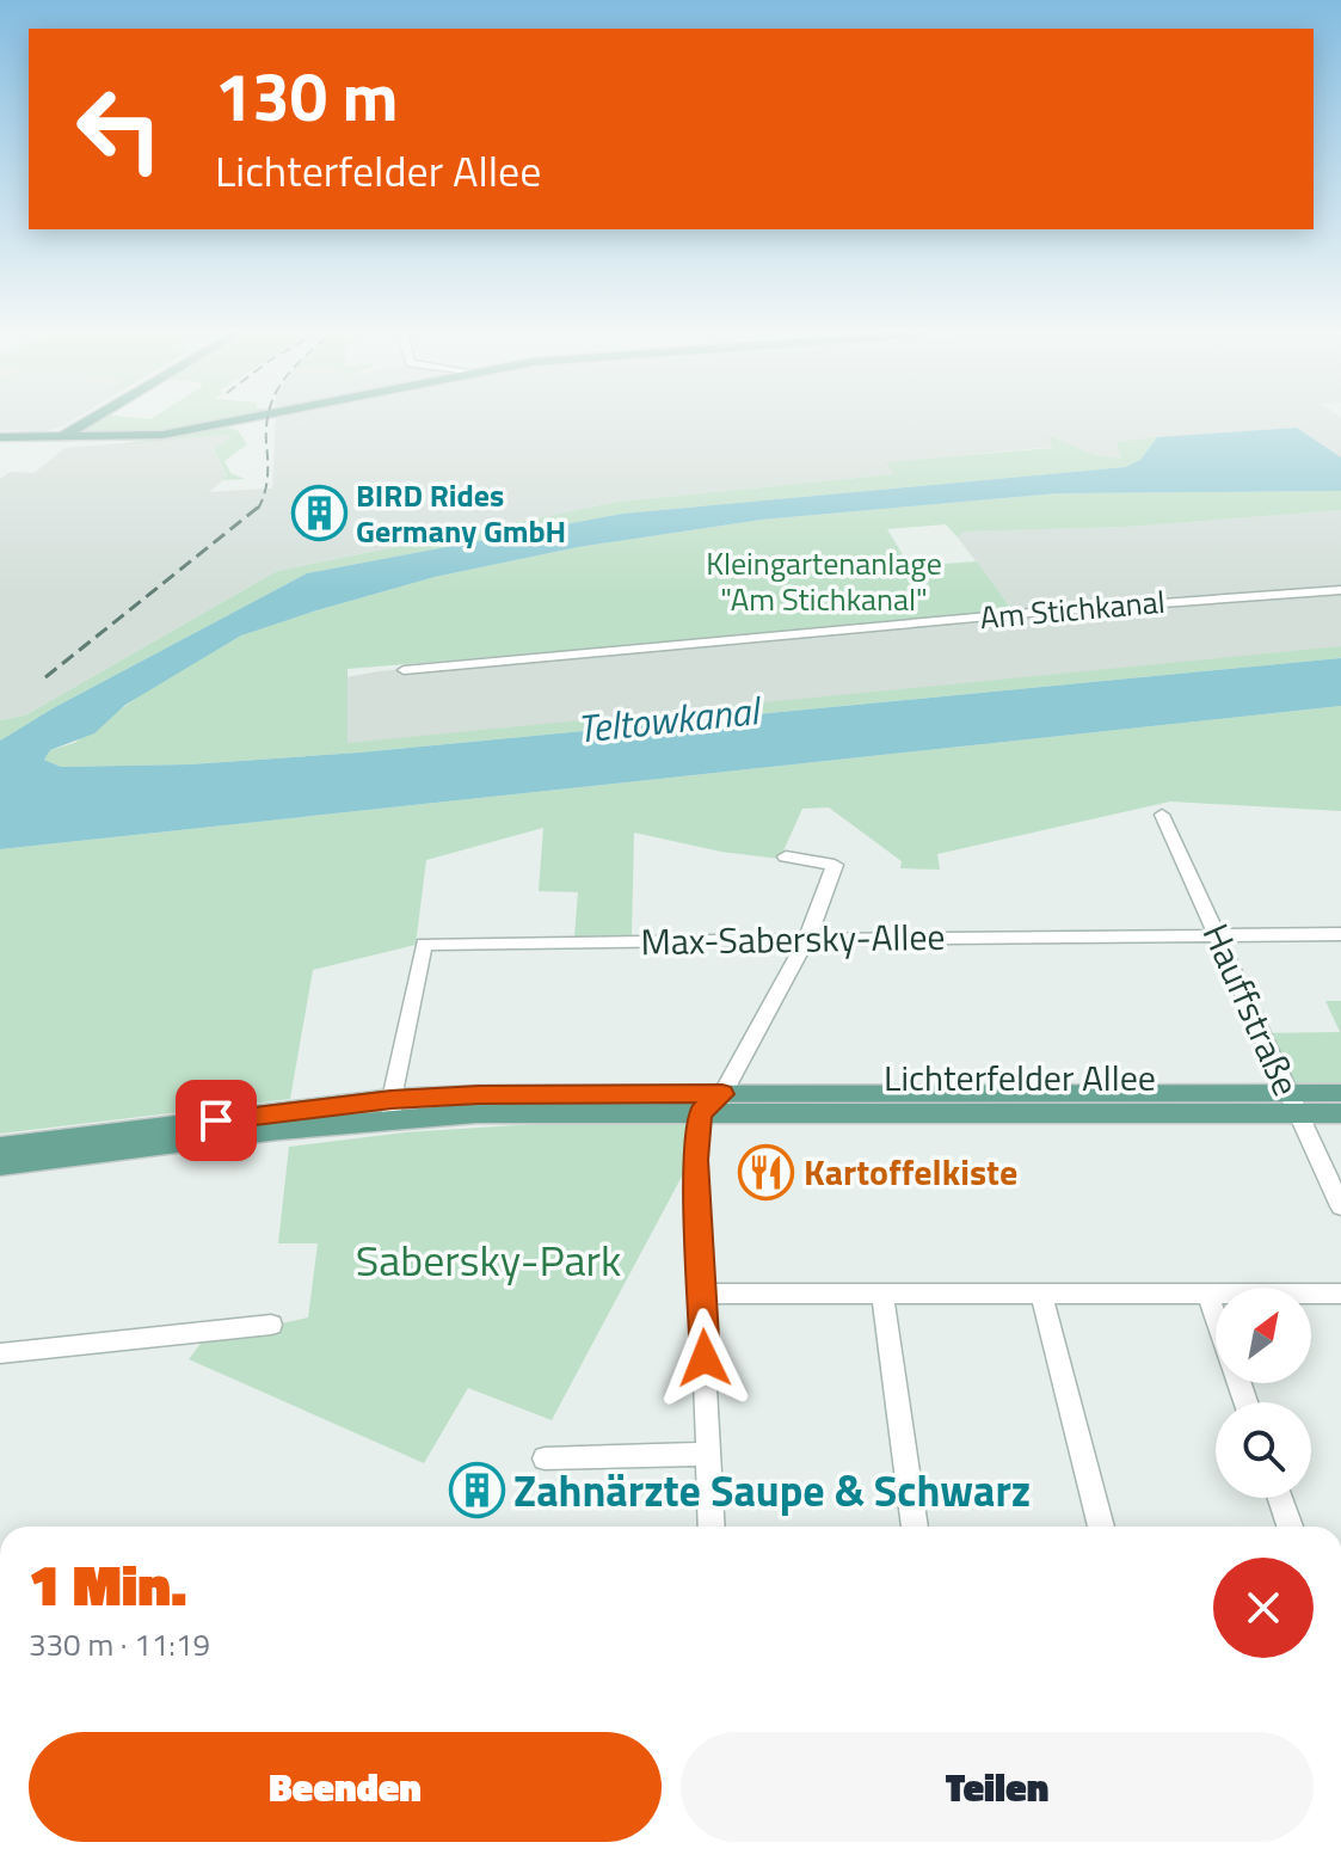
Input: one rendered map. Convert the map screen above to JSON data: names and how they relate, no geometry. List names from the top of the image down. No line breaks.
{"streets":{"main road":["Lichterfelder Allee"],"street":["Am Stichkanal","Max-Sabersky-Allee","Hauffstraße"]},"crossings":[["Max-Sabersky-Allee","Hauffstraße"],["Max-Sabersky-Allee","Lichterfelder Allee"],["Hauffstraße","Lichterfelder Allee"]],"water":["Teltowkanal"],"parks":["Kleingartenanlage \"Am Stichkanal\"","Sabersky-Park"],"places":{"building":["BIRD Rides Germany GmbH","Zahnärzte Saupe & Schwarz"],"restaurant":["Kartoffelkiste"]},"north":"top right","page":{"turn":["130 m","Lichterfelder Allee"],"heading":["1 Min.","330 m · 11:19"],"buttons":["Beenden","Teilen"]}}
